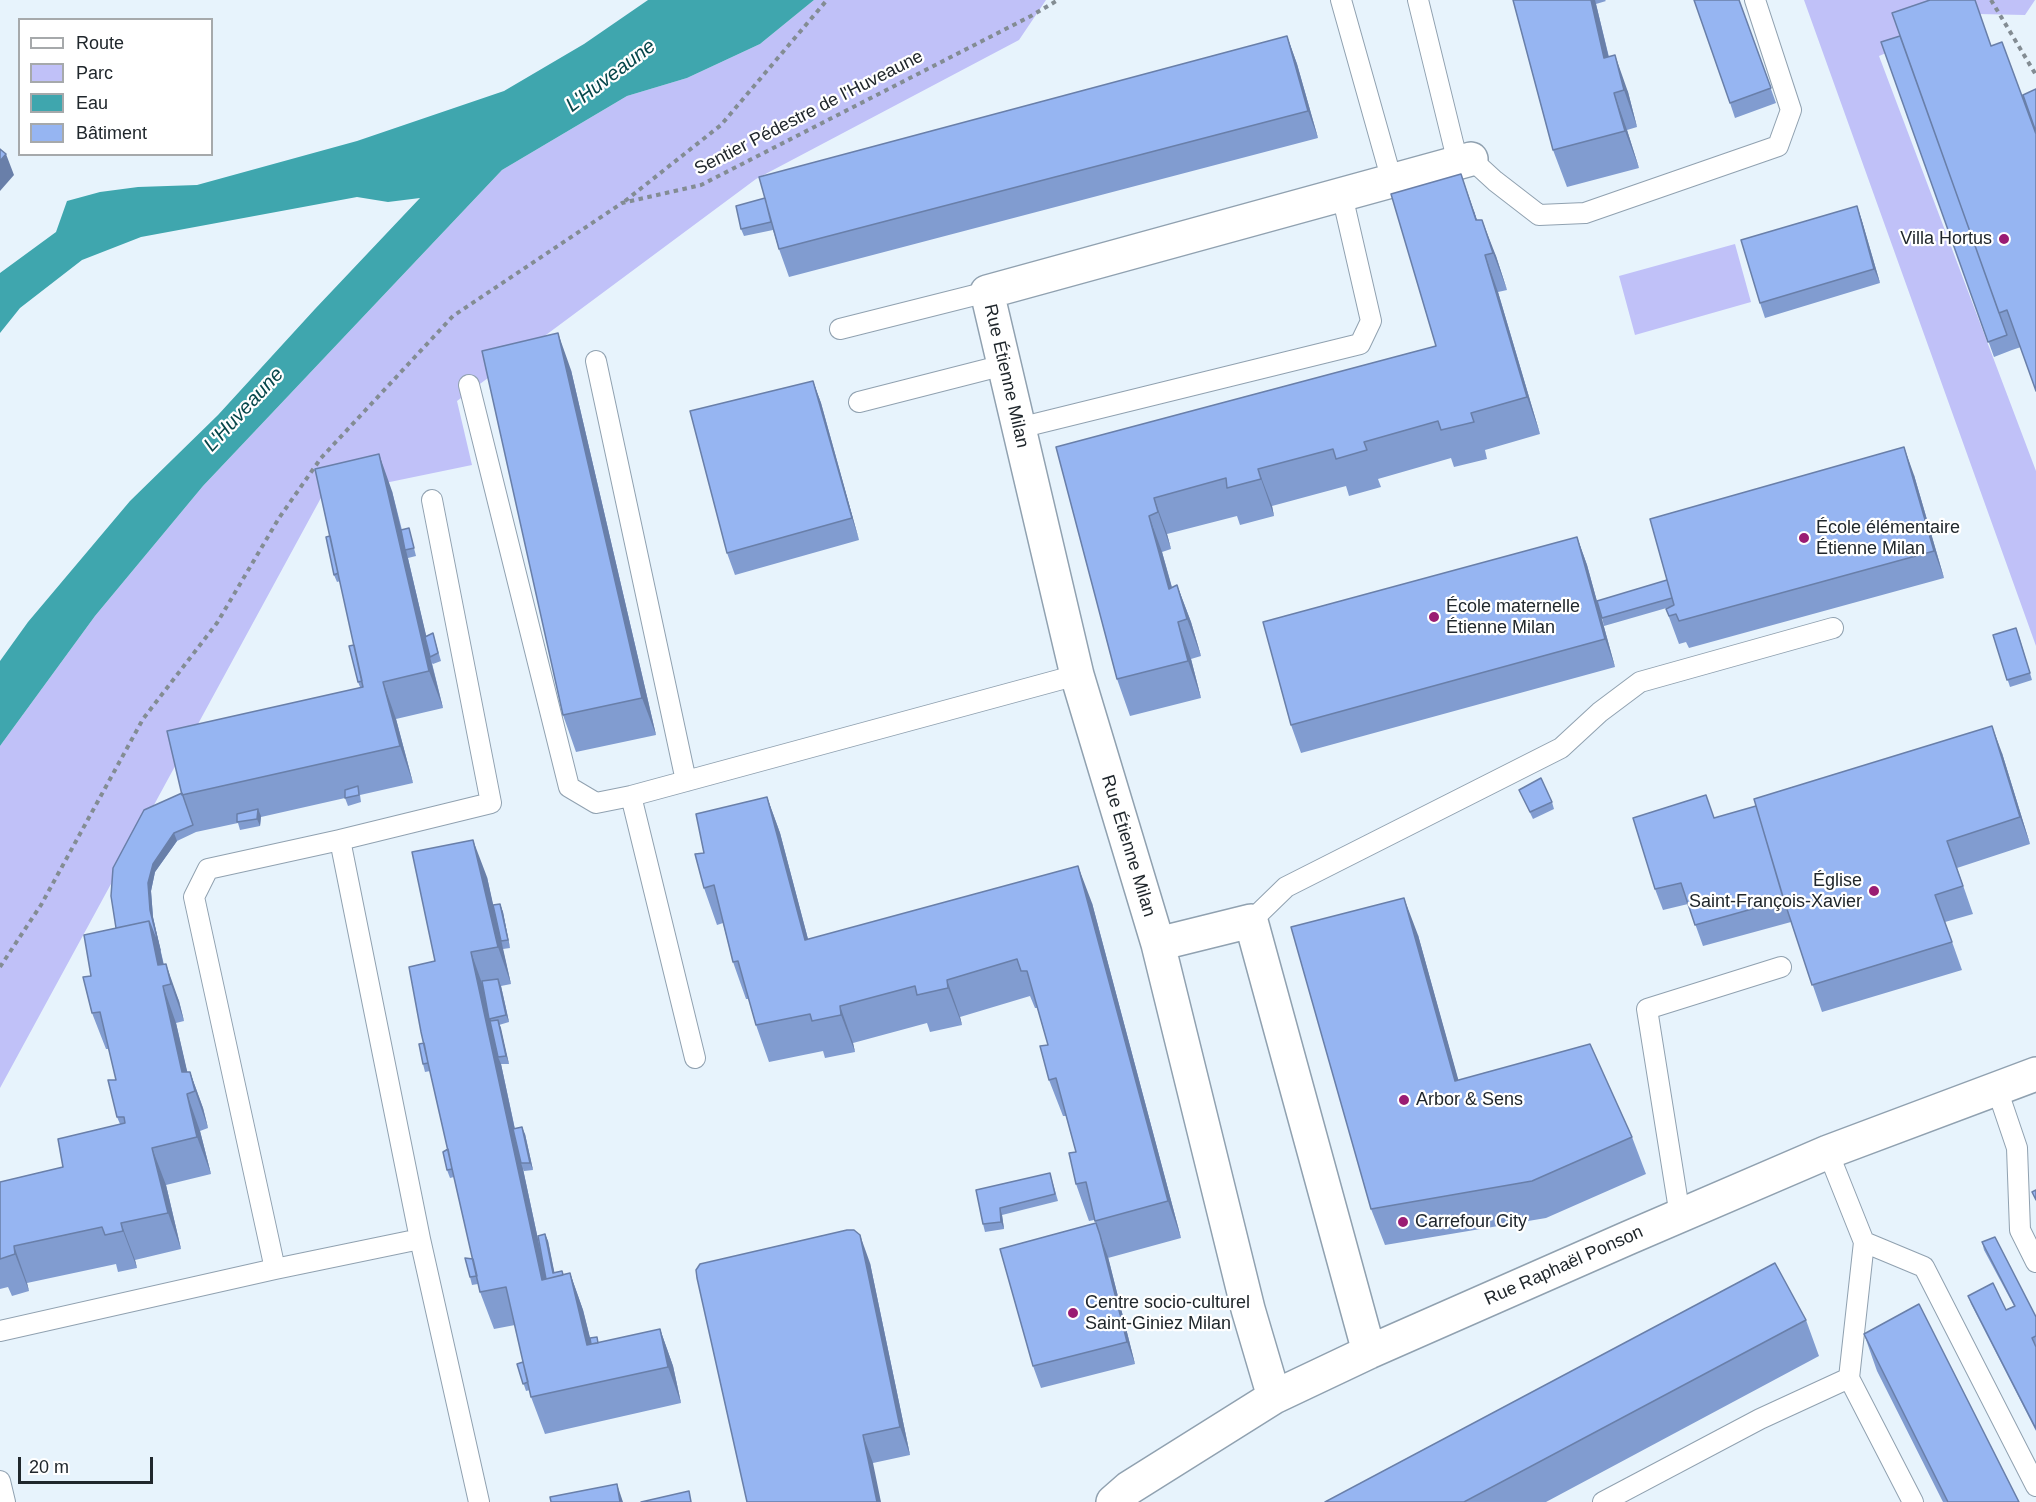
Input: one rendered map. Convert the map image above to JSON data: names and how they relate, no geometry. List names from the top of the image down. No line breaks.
{"streets":{"street":["Rue Étienne Milan","Rue Raphaël Ponson"],"path":["Sentier Pédestre de l'Huveaune"]},"crossings":[["Rue Étienne Milan","Rue Raphaël Ponson"]],"water":["L'Huveaune"],"places":["Villa Hortus","École élémentaire Étienne Milan","École maternelle Étienne Milan","Église Saint-François-Xavier","Arbor & Sens","Carrefour City","Centre socio-culturel Saint-Giniez Milan"],"legend":["Route","Parc","Eau","Bâtiment"],"scale_bar":"20 m"}
